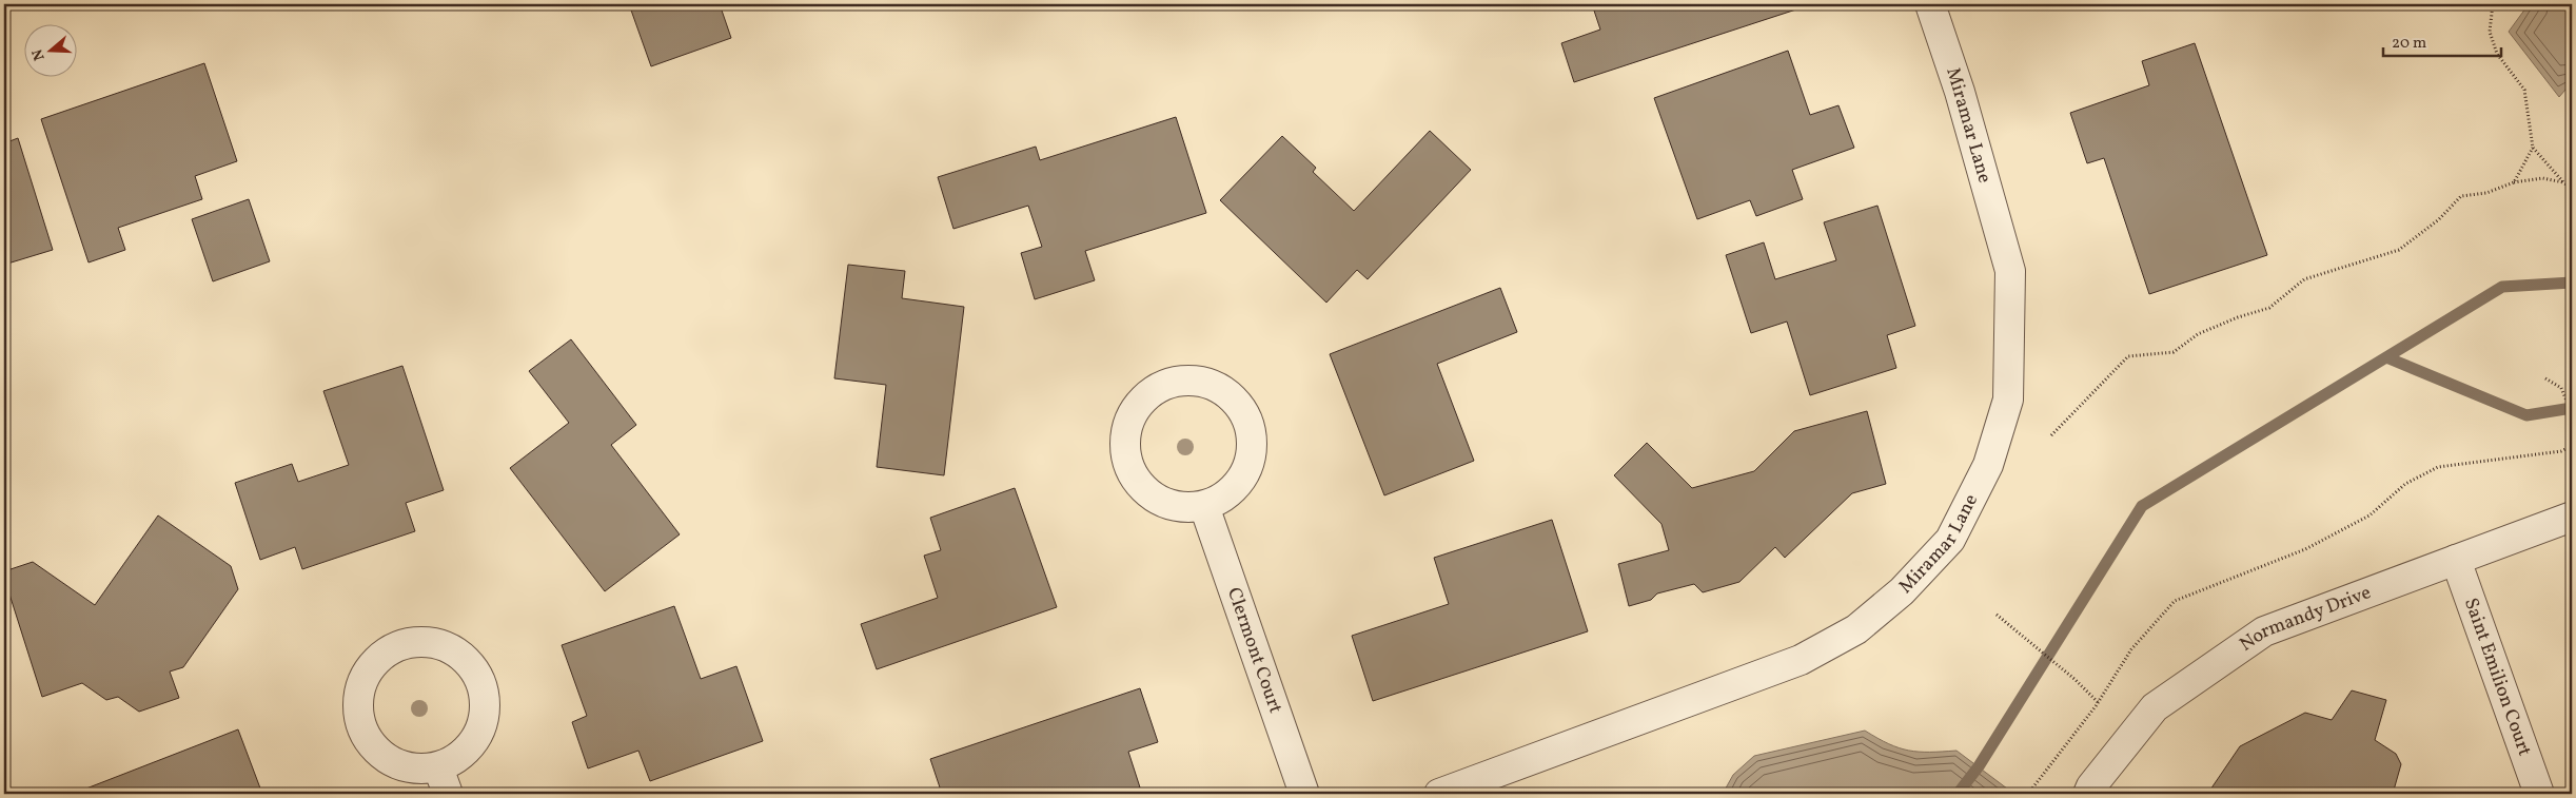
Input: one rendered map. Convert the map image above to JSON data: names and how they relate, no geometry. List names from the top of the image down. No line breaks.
{"streets":{"street":["Miramar Lane","Normandy Drive","Clermont Court","Saint Emilion Court"]},"crossings":[["Normandy Drive","Saint Emilion Court"]],"scale_bar":"20 m","north":"left"}
